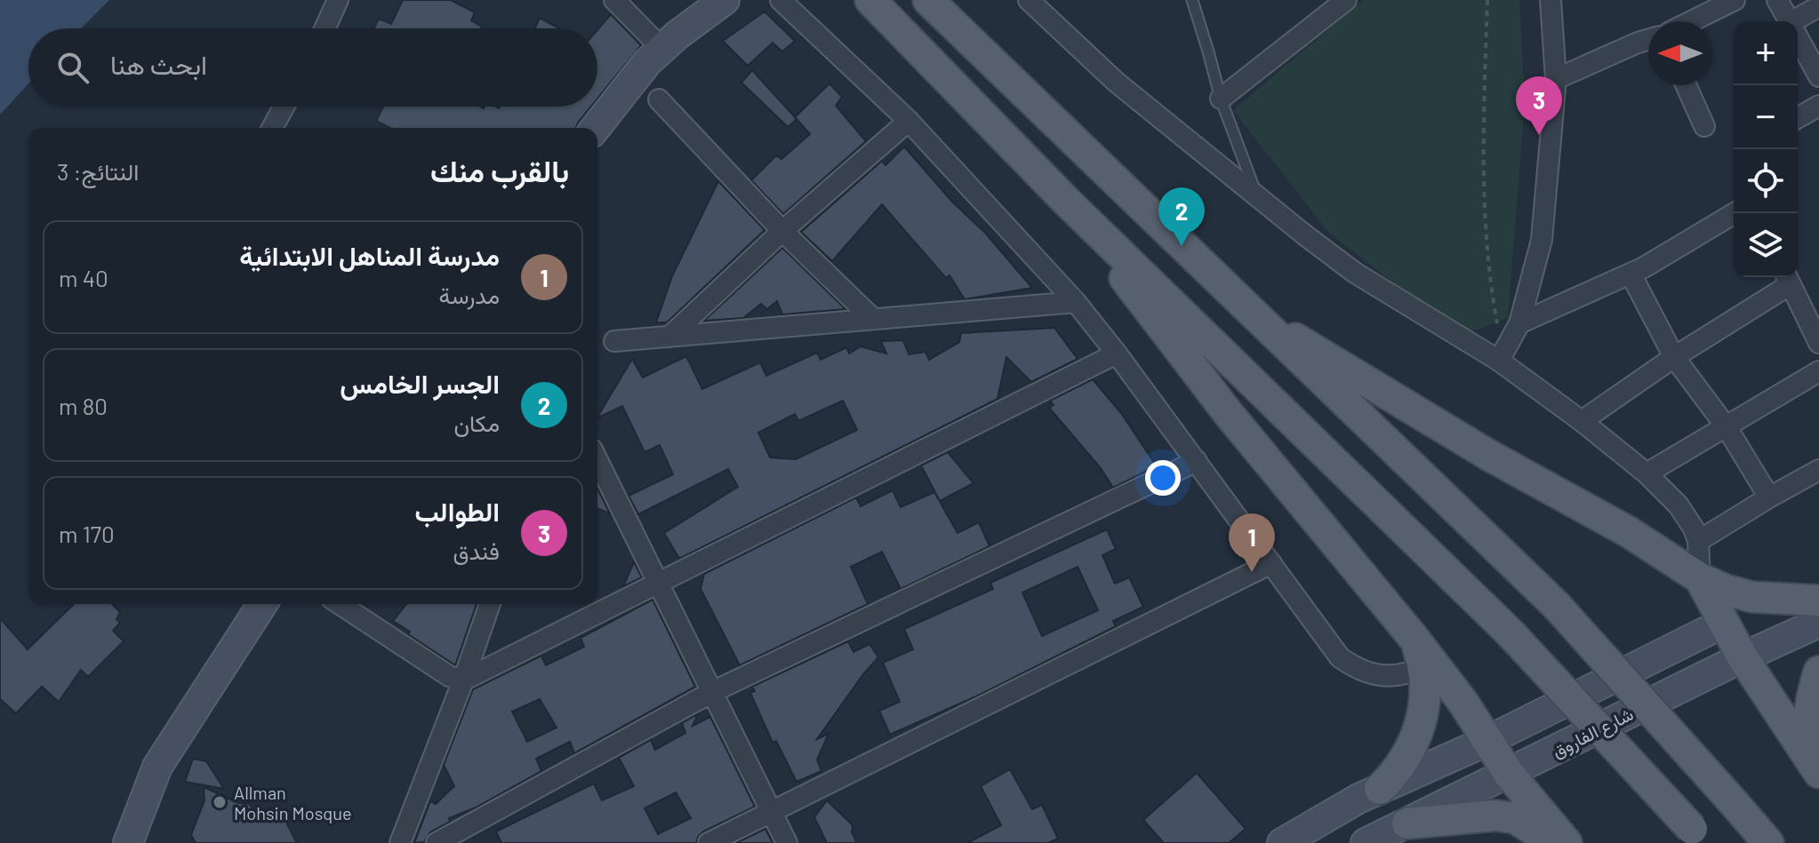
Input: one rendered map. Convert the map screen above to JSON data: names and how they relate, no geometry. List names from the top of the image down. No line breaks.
{"streets":{"main road":["شارع الفاروق"]},"places":["Allman Mohsin Mosque"],"north":"left","page":{"map_buttons":["+","−"],"search":"ابحث هنا","pins":["3","2","1"],"heading":["بالقرب منك","النتائج: 3"],"list":[{"mark":"1","name":"مدرسة المناهل الابتدائية","note":"مدرسة","value":"40 m"},{"mark":"2","name":"الجسر الخامس","note":"مكان","value":"80 m"},{"mark":"3","name":"الطوالب","note":"فندق","value":"170 m"}]}}
